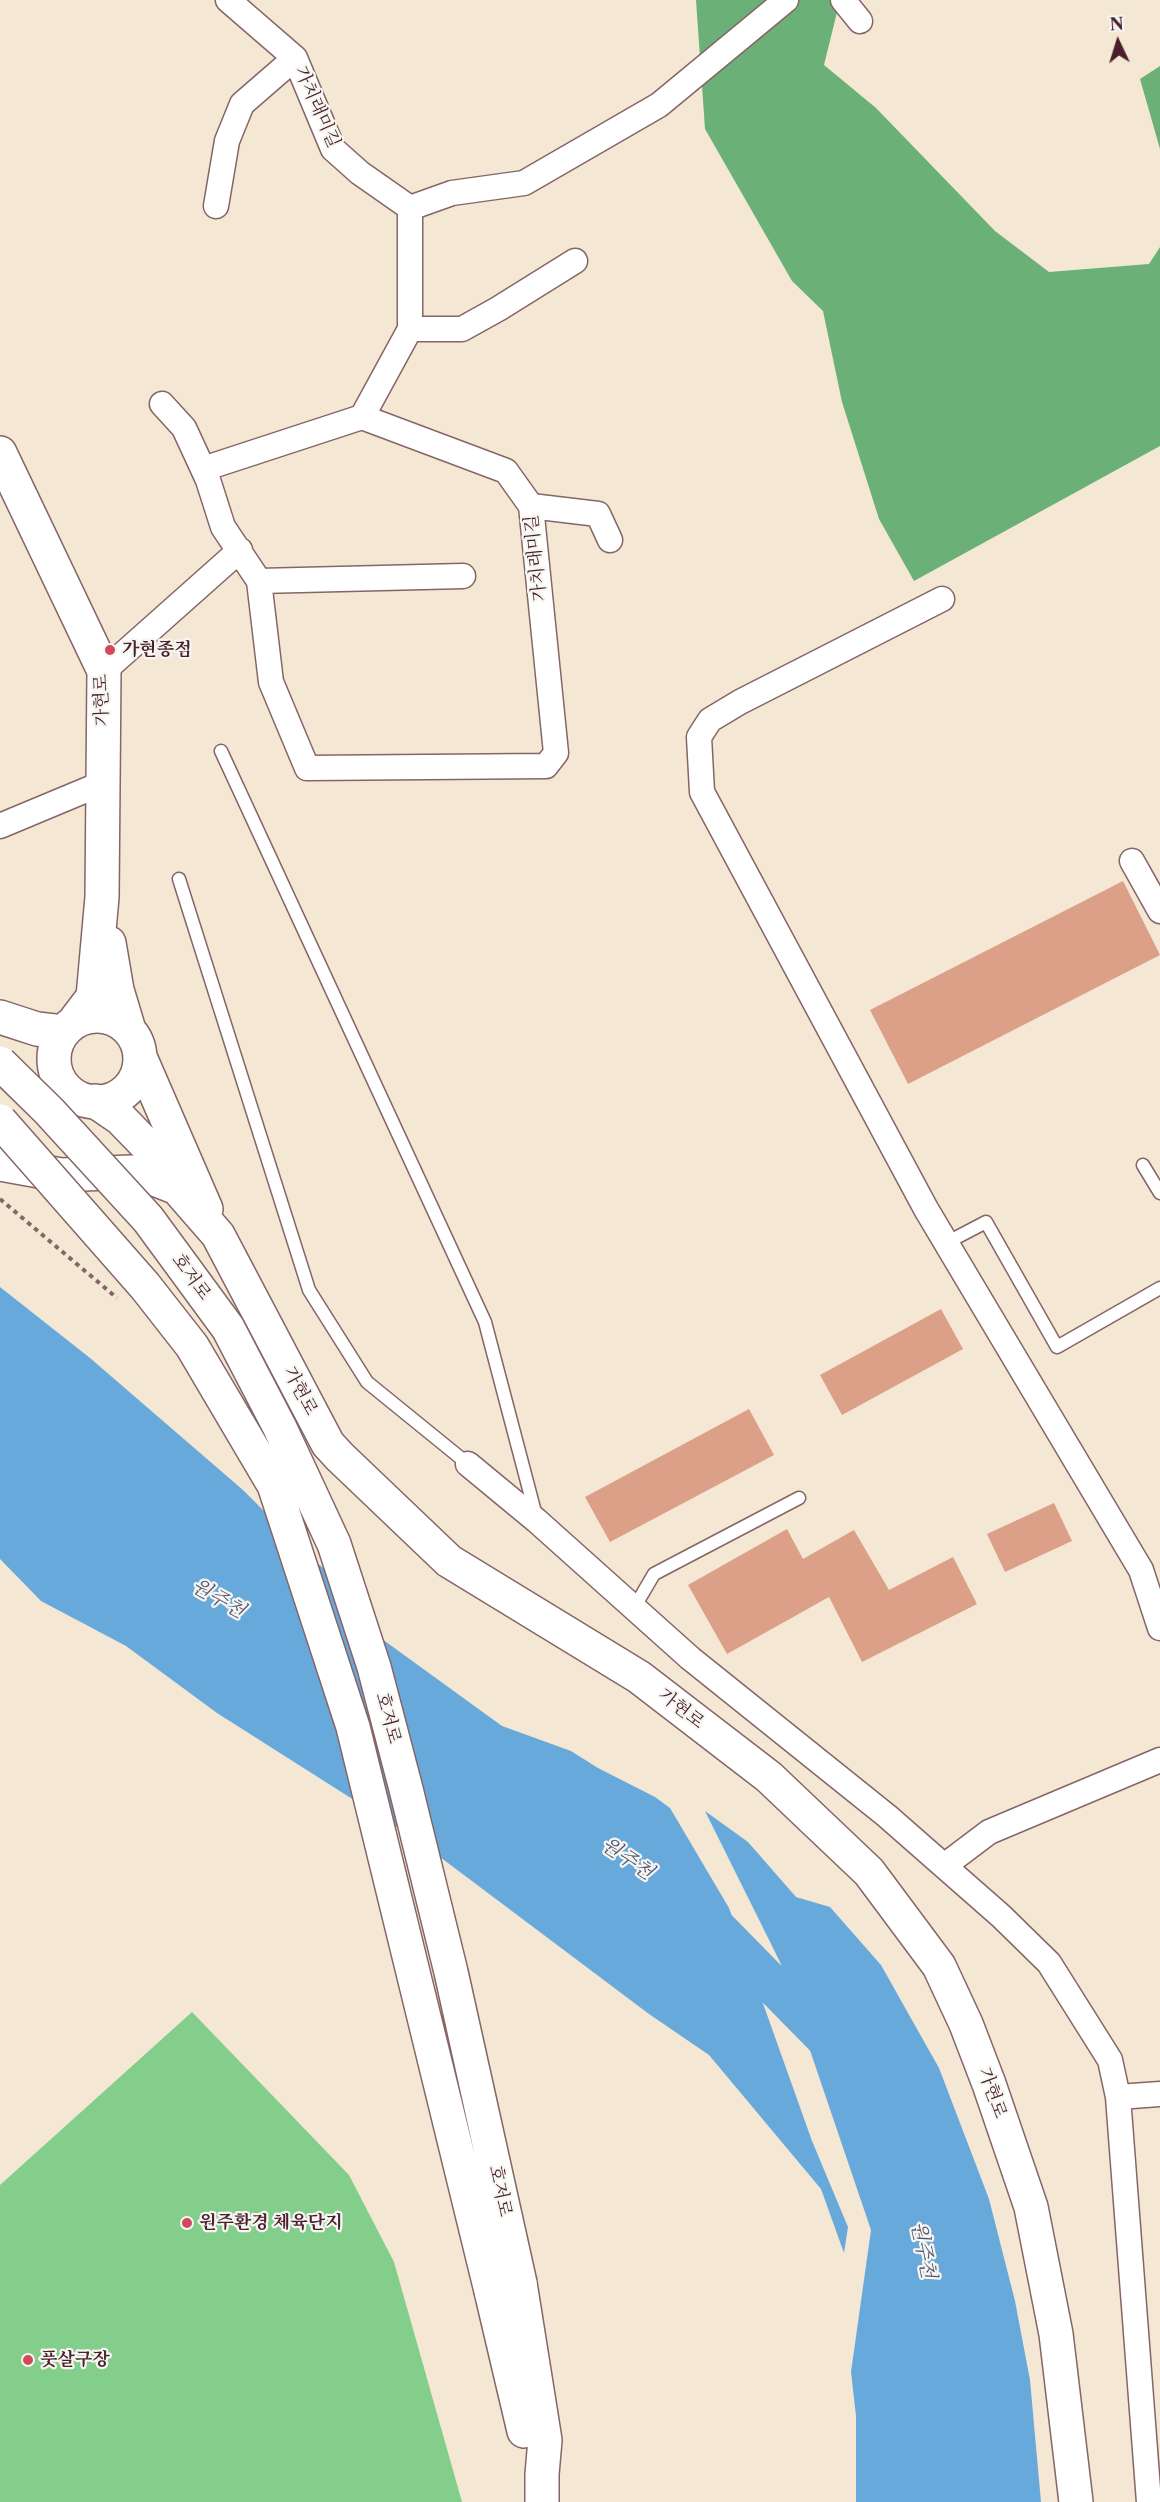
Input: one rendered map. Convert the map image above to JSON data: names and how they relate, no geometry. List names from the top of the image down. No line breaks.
{"streets":{"street":["가치래미길","가현로","호저로"]},"water":["원주천"],"places":["가현종점","원주환경 체육단지","풋살구장"],"north":"top"}
